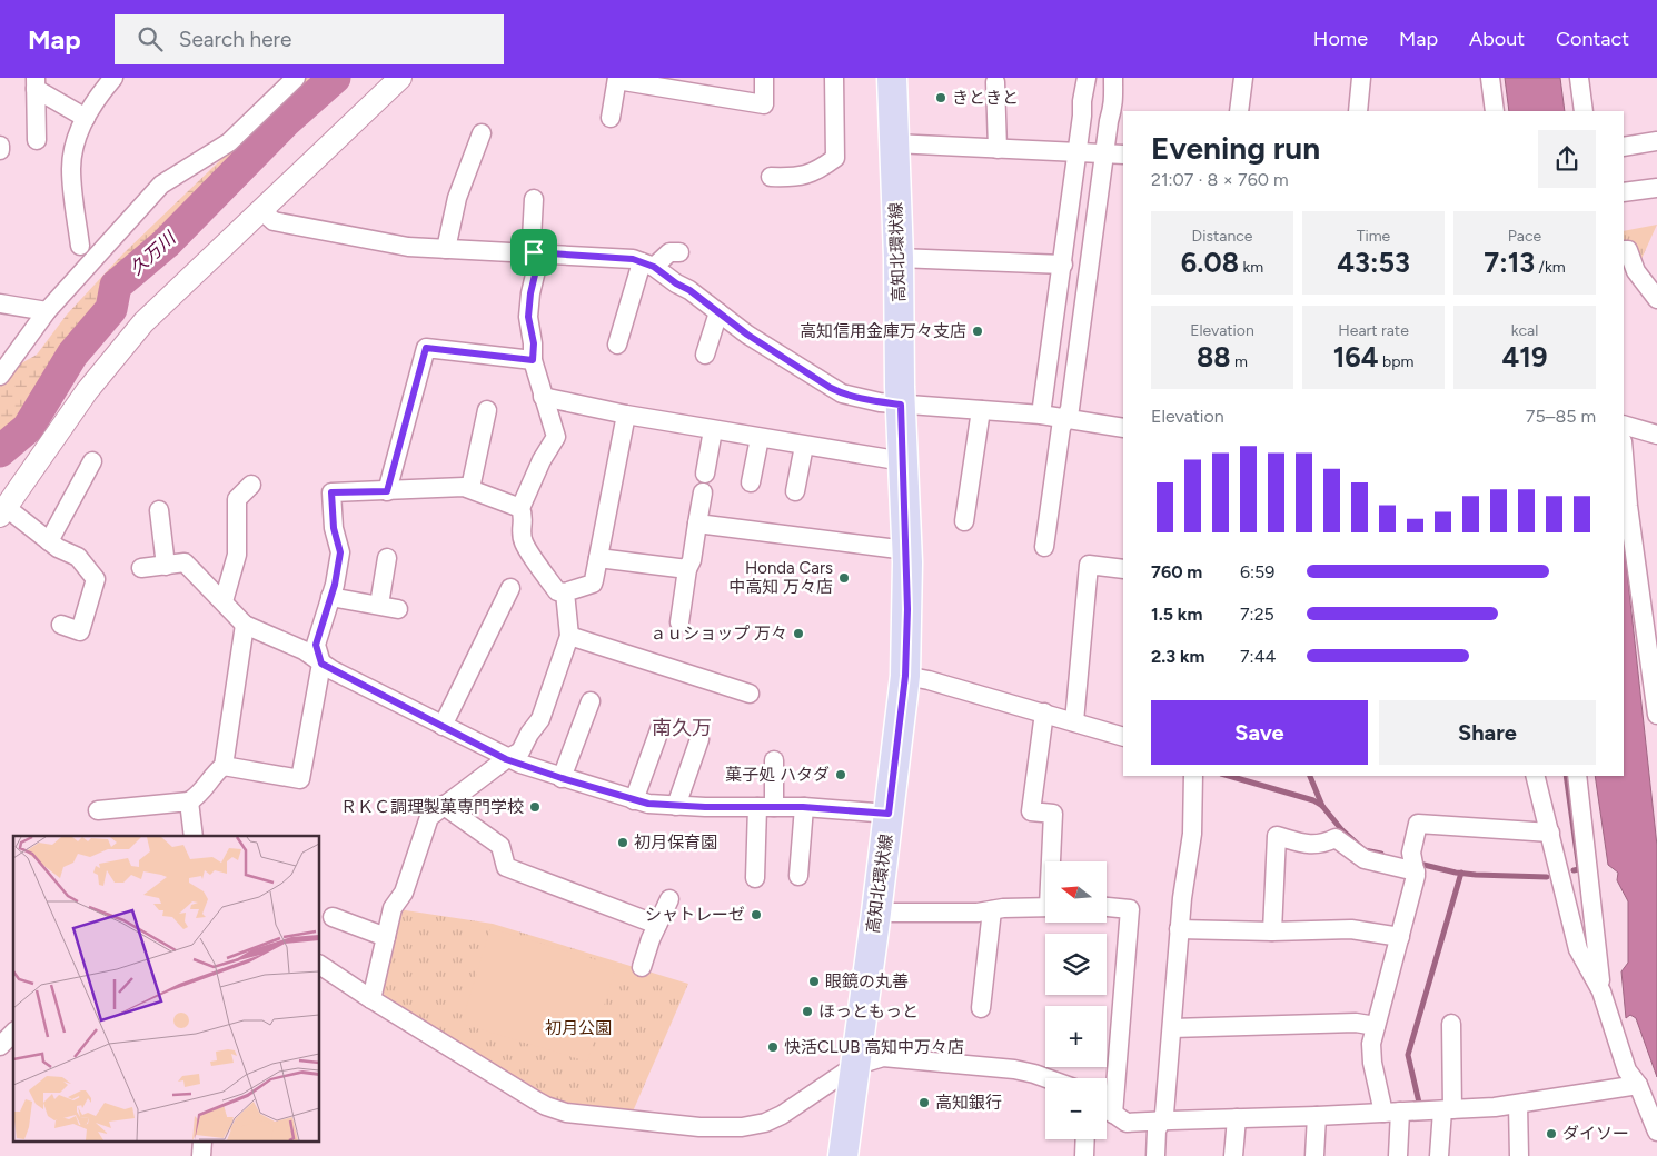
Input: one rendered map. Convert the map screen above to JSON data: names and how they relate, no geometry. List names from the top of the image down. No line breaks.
{"streets":{"main road":["高知北環状線"]},"districts":["南久万"],"water":["久万川"],"parks":["初月公園"],"places":["きときと","高知信用金庫万々支店","Honda Cars 中高知 万々店","ａｕショップ 万々","菓子処 ハタダ","ＲＫＣ調理製菓専門学校","初月保育園","シャトレーゼ","眼鏡の丸善","ほっともっと","快活CLUB 高知中万々店","高知銀行","ダイソー"],"north":"left","page":{"header":"Map","search":"Search here","nav":["Home","Map","About","Contact"],"heading":["Evening run","21:07 · 8 × 760 m"],"stats":[["Distance","6.08 km"],["Time","43:53"],["Pace","7:13 /km"],["Elevation","88 m"],["Heart rate","164 bpm"],["kcal","419"]],"chart":["Elevation","75–85 m"],"list":[{"name":"760 m","note":"6:59"},{"name":"1.5 km","note":"7:25"},{"name":"2.3 km","note":"7:44"}],"buttons":["Save","Share"],"map_buttons":["+","−"]}}
